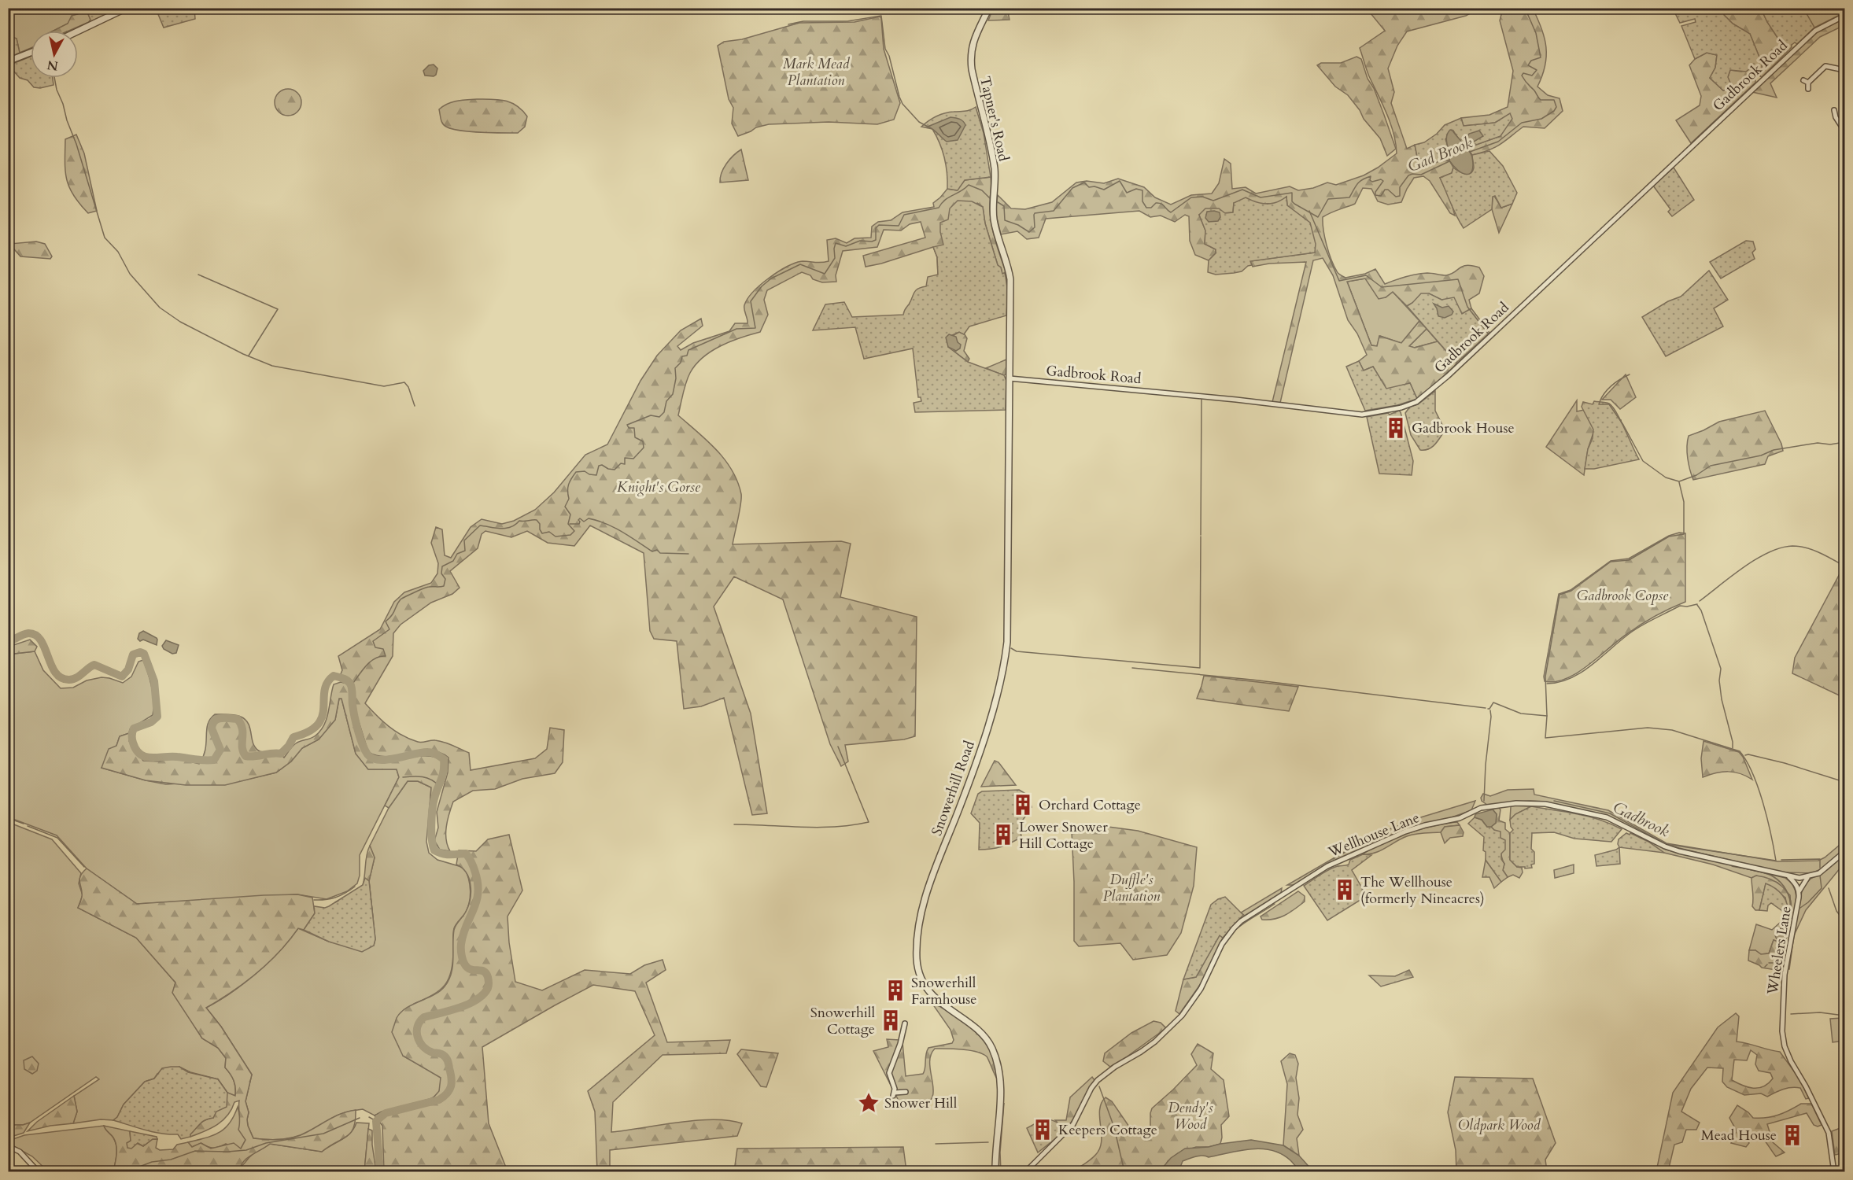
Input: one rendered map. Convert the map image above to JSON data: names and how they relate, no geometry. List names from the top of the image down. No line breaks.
{"streets":{"street":["Gadbrook Road","Tapner's Road","Snowerhill Road","Wellhouse Lane","Wheelers Lane"]},"crossings":[["Gadbrook Road","Tapner's Road"],["Gadbrook Road","Snowerhill Road"],["Tapner's Road","Snowerhill Road"],["Wellhouse Lane","Wheelers Lane"]],"water":["Gad Brook","Gadbrook"],"parks":["Mark Mead Plantation","Knight's Gorse","Gadbrook Copse","Duffle's Plantation","Dendy's Wood","Oldpark Wood"],"places":{"building":["Gadbrook House","Orchard Cottage","Lower Snower Hill Cottage","The Wellhouse (formerly Nineacres)","Snowerhill Farmhouse","Snowerhill Cottage","Keepers Cottage","Mead House"],"place":["Snower Hill"]},"north":"bottom"}
